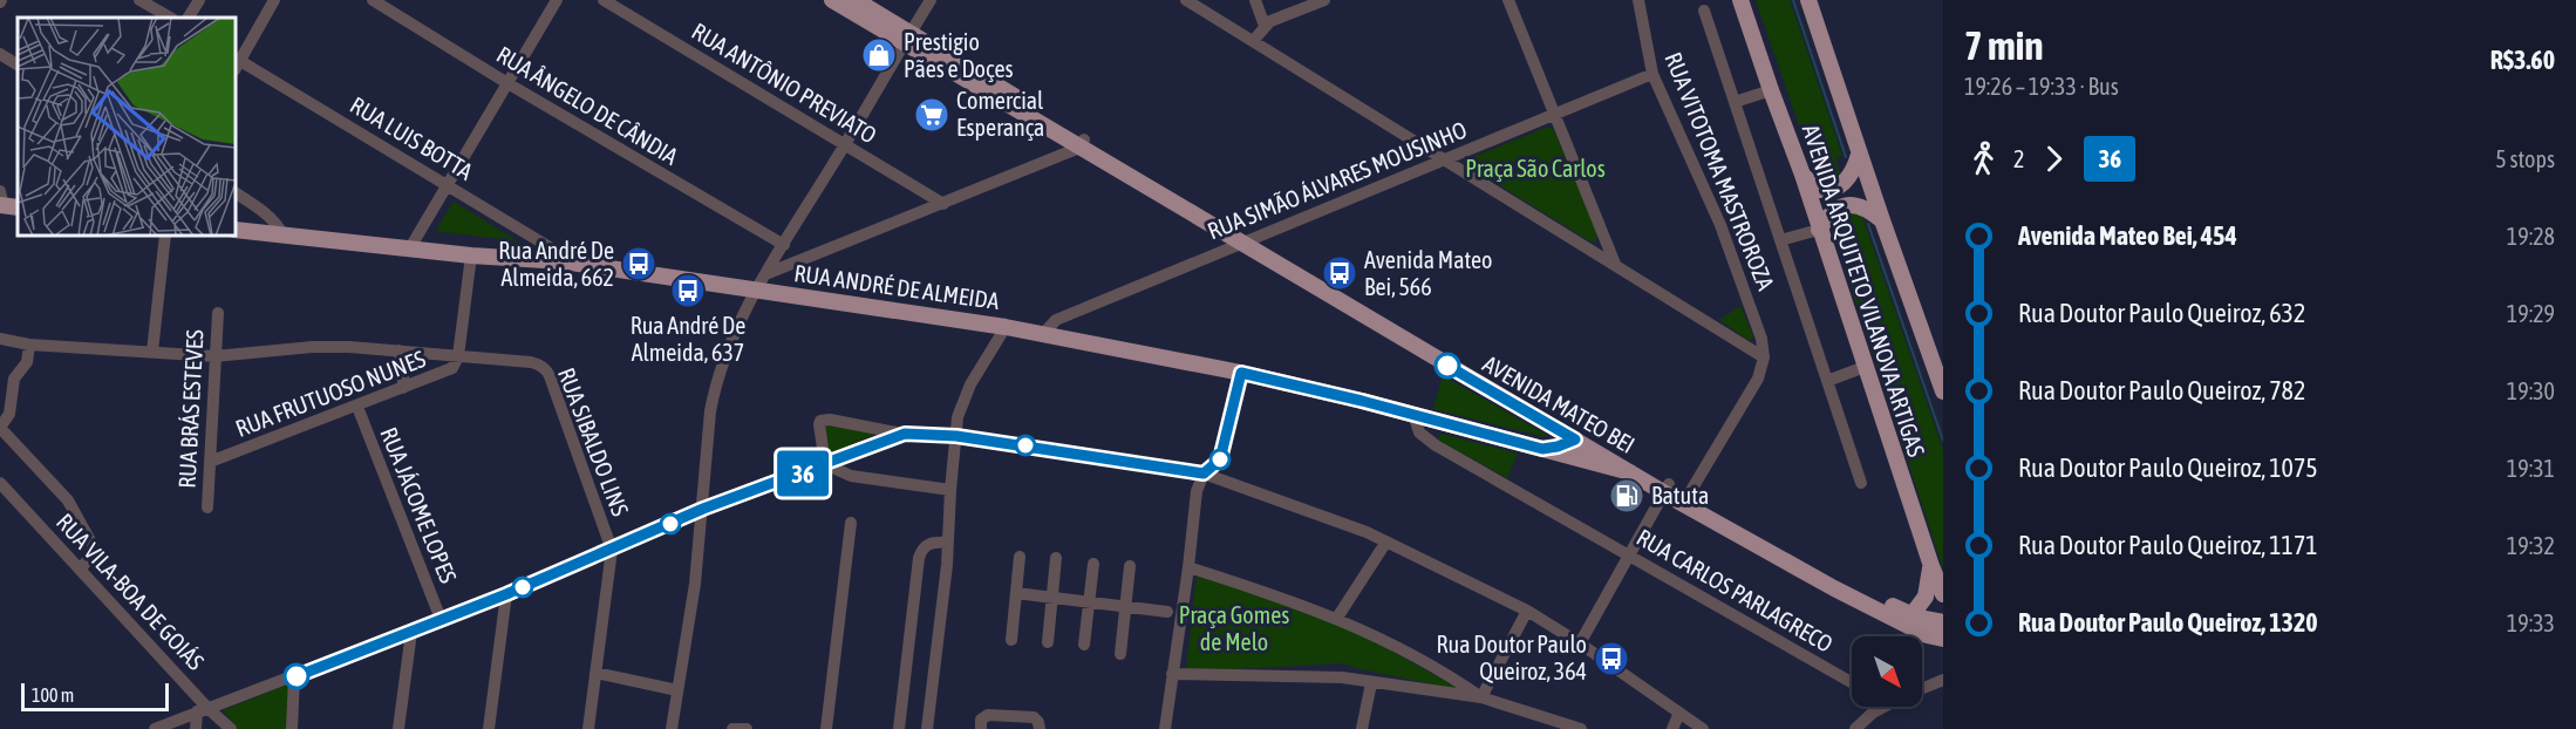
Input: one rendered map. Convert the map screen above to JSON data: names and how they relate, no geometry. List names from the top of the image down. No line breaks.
{"streets":{"main road":["RUA ANDRÉ DE ALMEIDA","AVENIDA ARQUITETO VILANOVA ARTIGAS","AVENIDA MATEO BEI"],"street":["RUA ANTÔNIO PREVIATO","RUA ÂNGELO DE CÂNDIA","RUA LUIS BOTTA","RUA VITOTOMA MASTROROZA","RUA SIMÃO ÁLVARES MOUSINHO","RUA FRUTUOSO NUNES","RUA BRÁS ESTEVES","RUA SIBALDO LINS","RUA JÁCOME LOPES","RUA CARLOS PARLAGRECO","RUA VILA-BOA DE GOIÁS"]},"crossings":[["RUA LUIS BOTTA","RUA ANDRÉ DE ALMEIDA"],["RUA VITOTOMA MASTROROZA","RUA SIMÃO ÁLVARES MOUSINHO"],["RUA SIMÃO ÁLVARES MOUSINHO","RUA ANDRÉ DE ALMEIDA"],["RUA SIMÃO ÁLVARES MOUSINHO","AVENIDA MATEO BEI"],["RUA ANDRÉ DE ALMEIDA","AVENIDA MATEO BEI"],["RUA ANDRÉ DE ALMEIDA","RUA CARLOS PARLAGRECO"],["RUA FRUTUOSO NUNES","RUA BRÁS ESTEVES"],["RUA FRUTUOSO NUNES","RUA SIBALDO LINS"],["RUA FRUTUOSO NUNES","RUA JÁCOME LOPES"],["RUA BRÁS ESTEVES","RUA SIBALDO LINS"]],"parks":["Praça São Carlos","Praça Gomes de Melo"],"places":{"shop":["Prestigio Pães e Doçes"],"supermarket":["Comercial Esperança"],"bus stop":["Rua André De Almeida, 662","Avenida Mateo Bei, 566","Rua André De Almeida, 637","Rua Doutor Paulo Queiroz, 364"],"fuel station":["Batuta"]},"lines":["bus line 36"],"scale_bar":"100 m","north":"bottom right","page":{"on_map":"36","heading":["7 min","19:26 – 19:33 · Bus","R$3.60"],"legs":["2","36","5 stops"],"list":[{"name":"Avenida Mateo Bei, 454","value":"19:28"},{"name":"Rua Doutor Paulo Queiroz, 632","value":"19:29"},{"name":"Rua Doutor Paulo Queiroz, 782","value":"19:30"},{"name":"Rua Doutor Paulo Queiroz, 1075","value":"19:31"},{"name":"Rua Doutor Paulo Queiroz, 1171","value":"19:32"},{"name":"Rua Doutor Paulo Queiroz, 1320","value":"19:33"}],"scale":"100 m"}}
